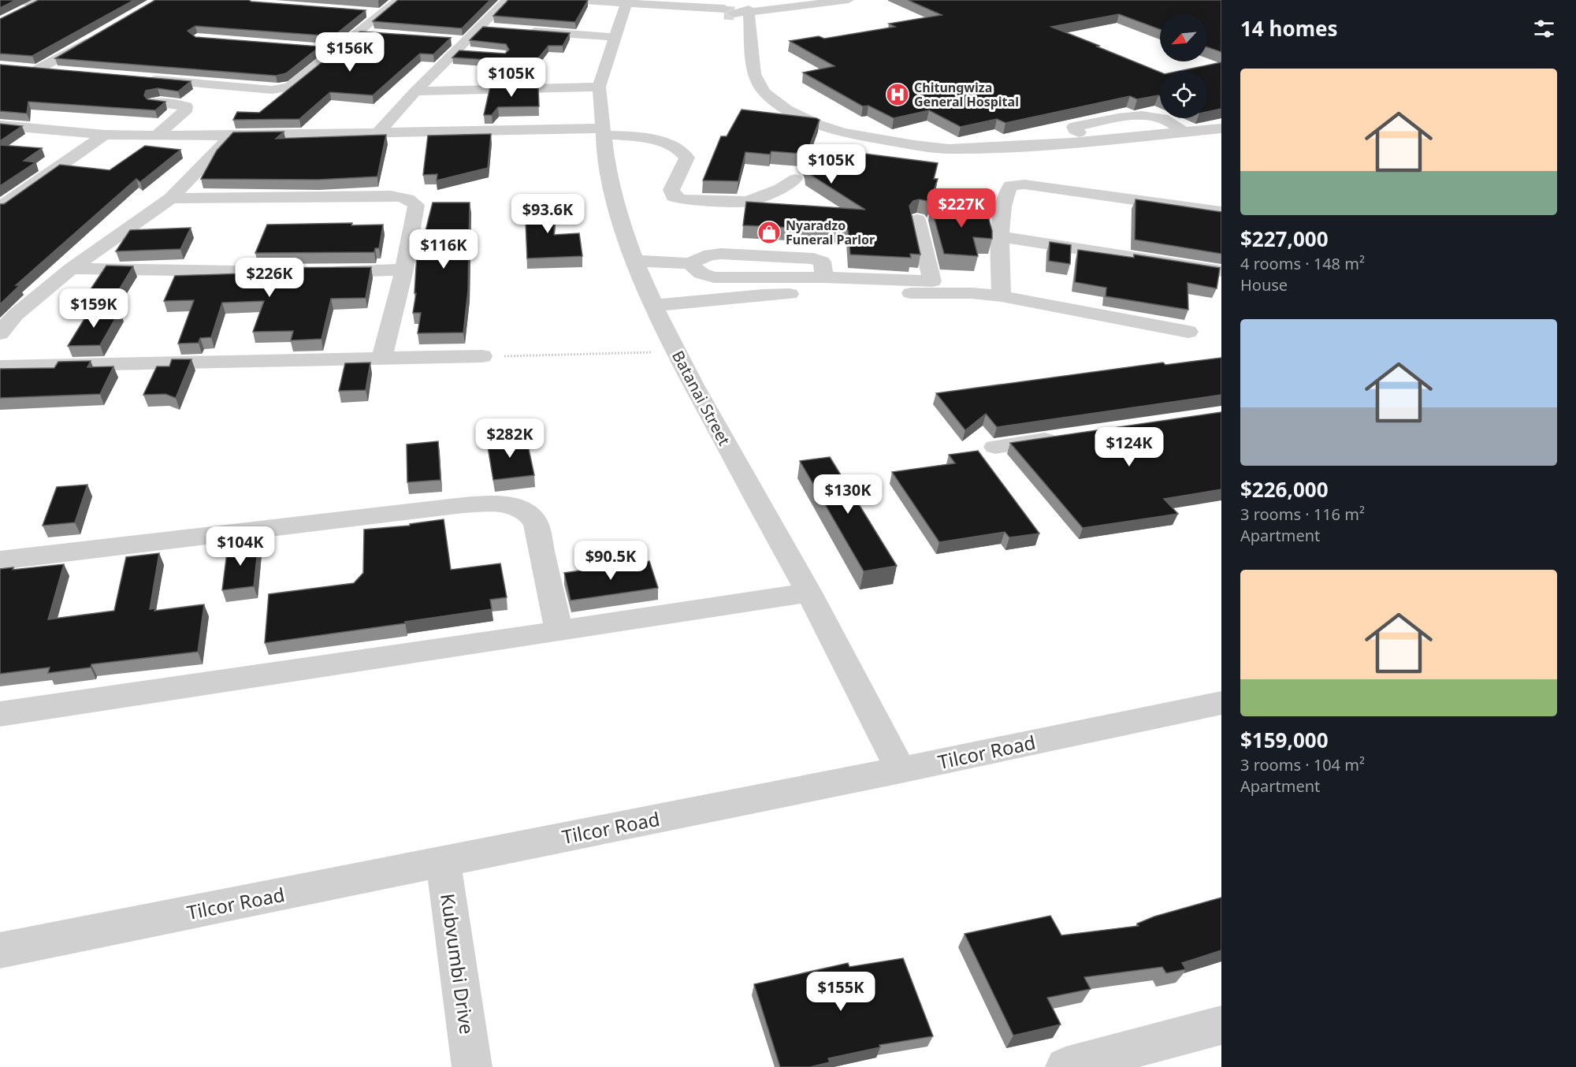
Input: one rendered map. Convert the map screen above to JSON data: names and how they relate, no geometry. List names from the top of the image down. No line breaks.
{"streets":{"street":["Batanai Street","Tilcor Road","Kubvumbi Drive"]},"crossings":[["Batanai Street","Tilcor Road"],["Tilcor Road","Kubvumbi Drive"]],"places":{"hospital":["Chitungwiza General Hospital"],"shop":["Nyaradzo Funeral Parlor"]},"north":"bottom left","page":{"heading":"14 homes","price":["$156K","$105K","$105K","$227K","$93.6K","$116K","$226K","$159K","$282K","$124K","$130K","$104K","$90.5K","$155K"],"list":[{"name":"$227,000","note":"4 rooms · 148 m² · House"},{"name":"$226,000","note":"3 rooms · 116 m² · Apartment"},{"name":"$159,000","note":"3 rooms · 104 m² · Apartment"}]}}
